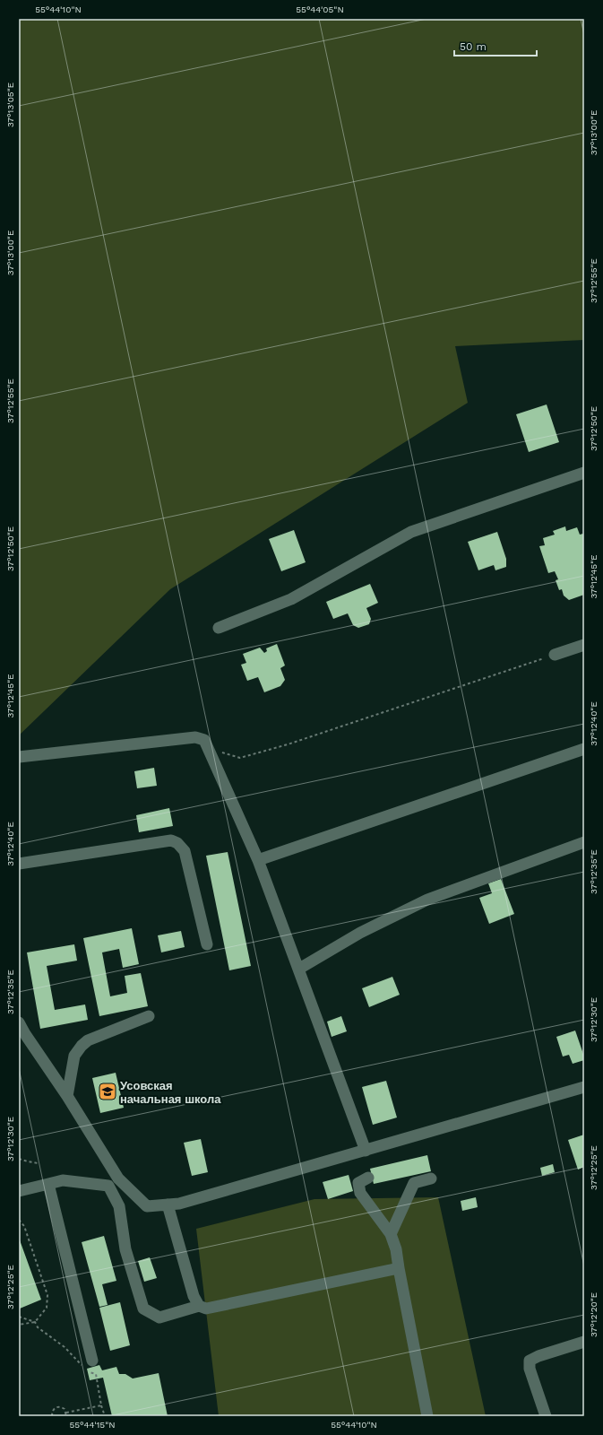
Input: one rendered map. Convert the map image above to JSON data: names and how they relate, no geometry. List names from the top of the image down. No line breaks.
{"places":{"school or university":["Усовская начальная школа"]},"scale_bar":"50 m","coordinates":["55°44'10\"N","55°44'05\"N","37°13'05\"E","37°13'00\"E","37°12'55\"E","37°12'50\"E","37°12'45\"E","37°12'40\"E","37°12'35\"E","37°12'30\"E","37°12'25\"E","37°12'20\"E","55°44'15\"N"]}
